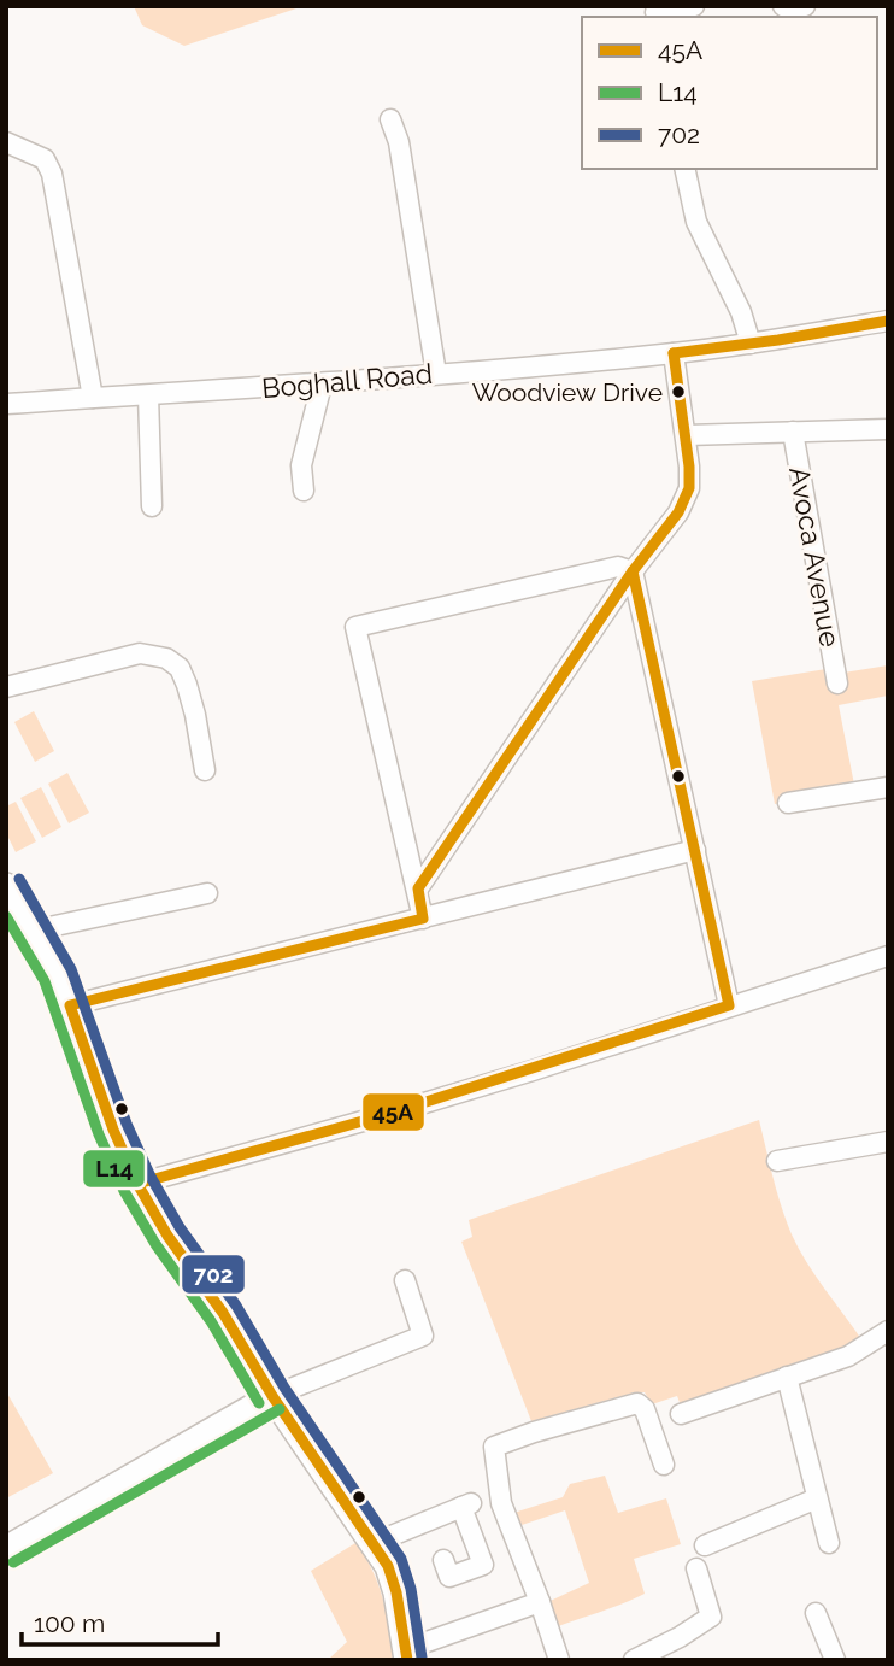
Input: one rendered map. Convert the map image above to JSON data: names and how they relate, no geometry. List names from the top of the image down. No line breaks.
{"streets":{"street":["Boghall Road","Avoca Avenue"]},"places":["Woodview Drive"],"lines":["transit line 45A","transit line 702","transit line L14"],"legend":["45A","L14","702"],"scale_bar":"100 m"}
